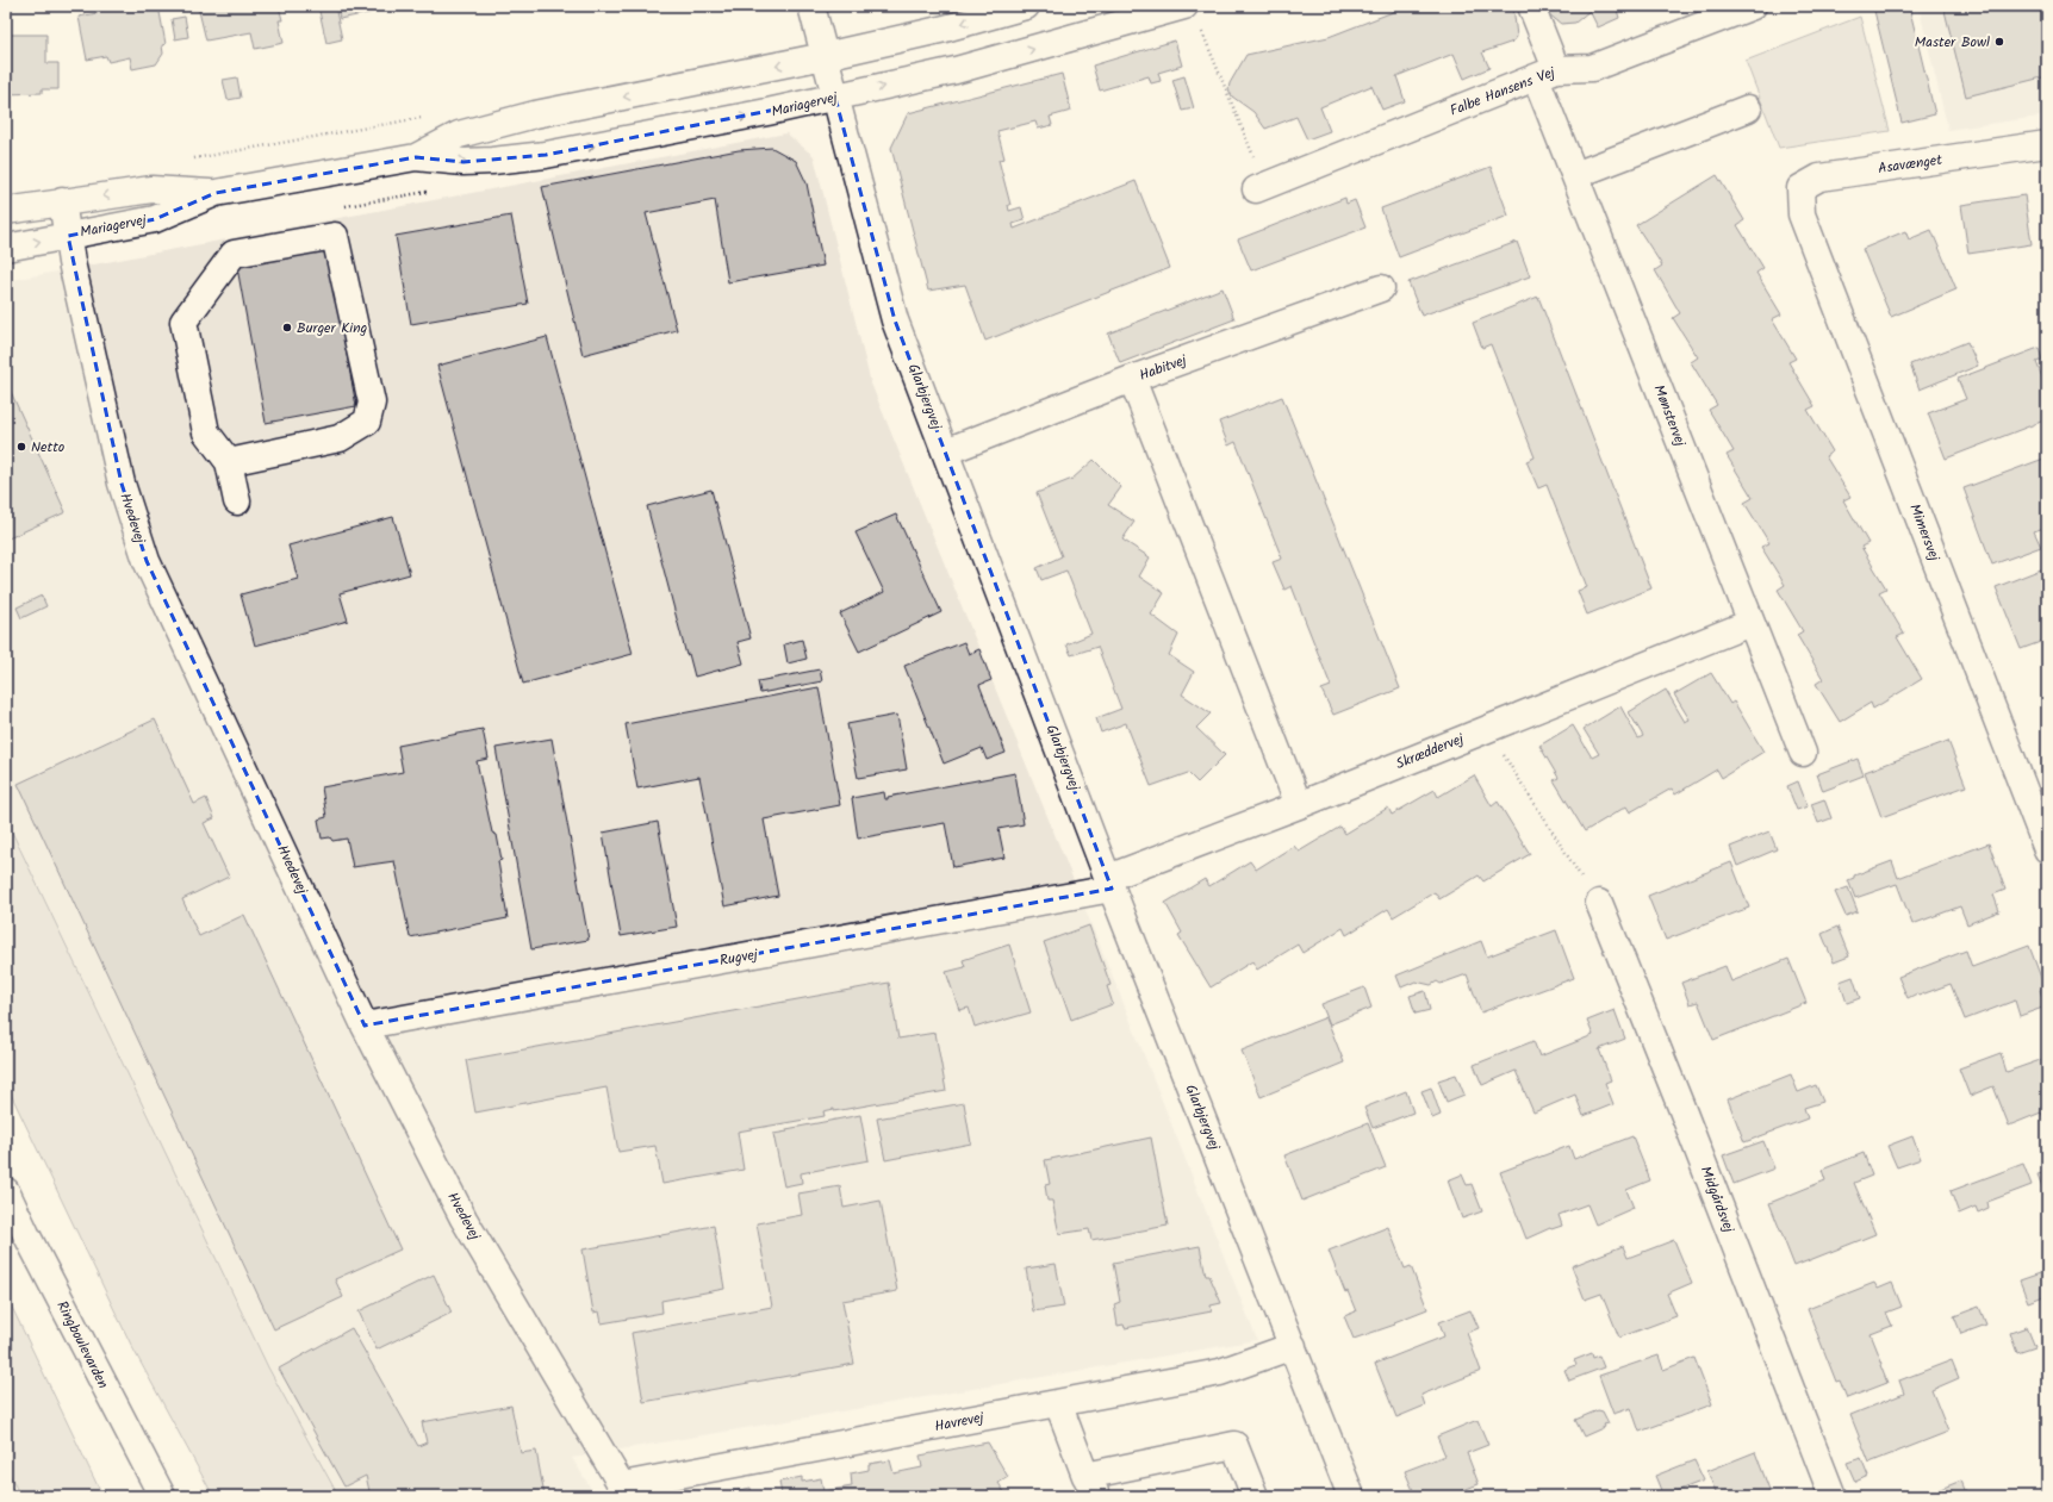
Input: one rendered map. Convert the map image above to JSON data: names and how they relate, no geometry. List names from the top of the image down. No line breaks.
{"streets":{"street":["Falbe Hansens Vej","Mariagervej","Asavænget","Habitvej","Glarbjergvej","Mønstervej","Hvedevej","Mimersvej","Skræddervej","Rugvej","Midgårdsvej","Ringboulevarden","Havrevej"]},"crossings":[["Falbe Hansens Vej","Mønstervej"],["Mariagervej","Glarbjergvej"],["Mariagervej","Hvedevej"],["Asavænget","Mimersvej"],["Habitvej","Glarbjergvej"],["Glarbjergvej","Skræddervej"],["Glarbjergvej","Rugvej"],["Glarbjergvej","Havrevej"],["Mønstervej","Skræddervej"],["Hvedevej","Rugvej"],["Hvedevej","Havrevej"],["Skræddervej","Rugvej"]],"places":["Master Bowl","Burger King","Netto"]}
